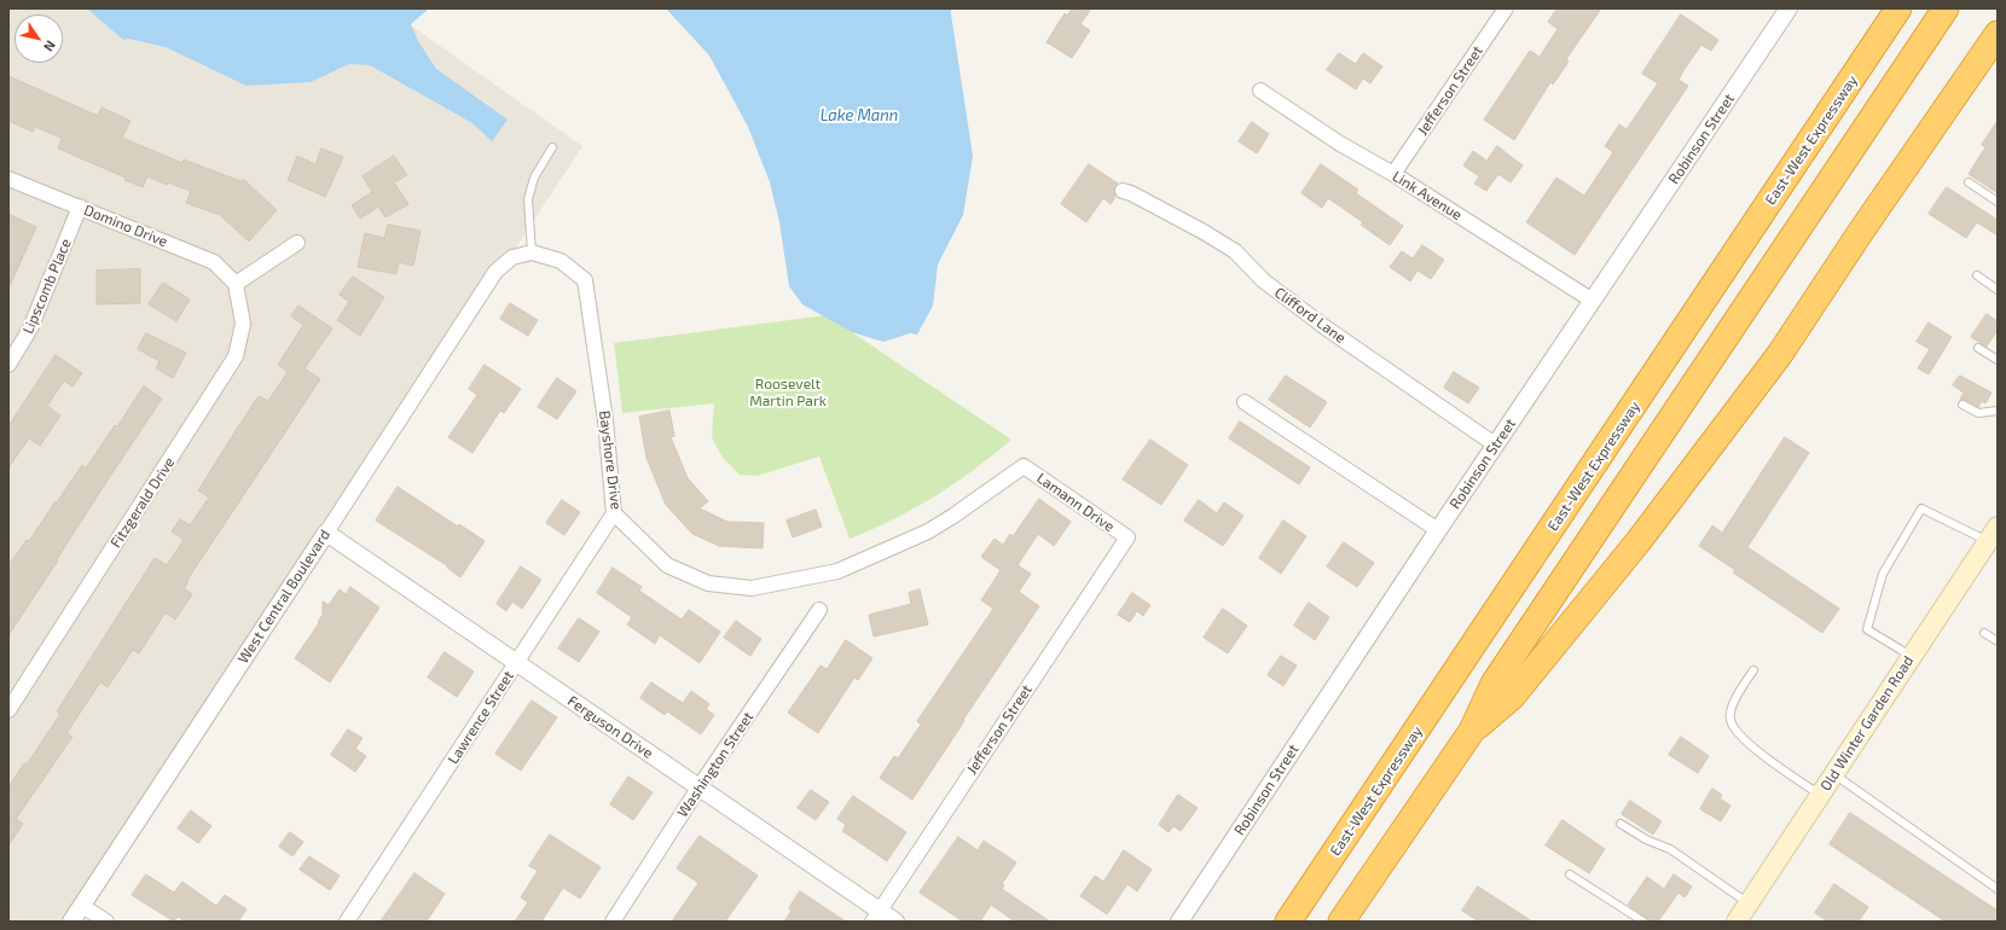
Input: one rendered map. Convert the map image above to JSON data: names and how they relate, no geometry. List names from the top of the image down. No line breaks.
{"streets":{"highway":["East-West Expressway"],"main road":["Old Winter Garden Road"],"street":["Jefferson Street","Robinson Street","Link Avenue","Domino Drive","Lipscomb Place","Clifford Lane","Bayshore Drive","Fitzgerald Drive","Lamann Drive","West Central Boulevard","Lawrence Street","Ferguson Drive","Washington Street"]},"crossings":[["Jefferson Street","Link Avenue"],["Jefferson Street","Lamann Drive"],["Jefferson Street","Ferguson Drive"],["Robinson Street","Link Avenue"],["Robinson Street","Clifford Lane"],["Domino Drive","Lipscomb Place"],["Domino Drive","Fitzgerald Drive"],["Bayshore Drive","Lamann Drive"],["Bayshore Drive","West Central Boulevard"],["Bayshore Drive","Lawrence Street"],["West Central Boulevard","Ferguson Drive"],["Lawrence Street","Ferguson Drive"],["Ferguson Drive","Washington Street"]],"water":["Lake Mann"],"parks":["Roosevelt Martin Park"],"north":"bottom right"}
